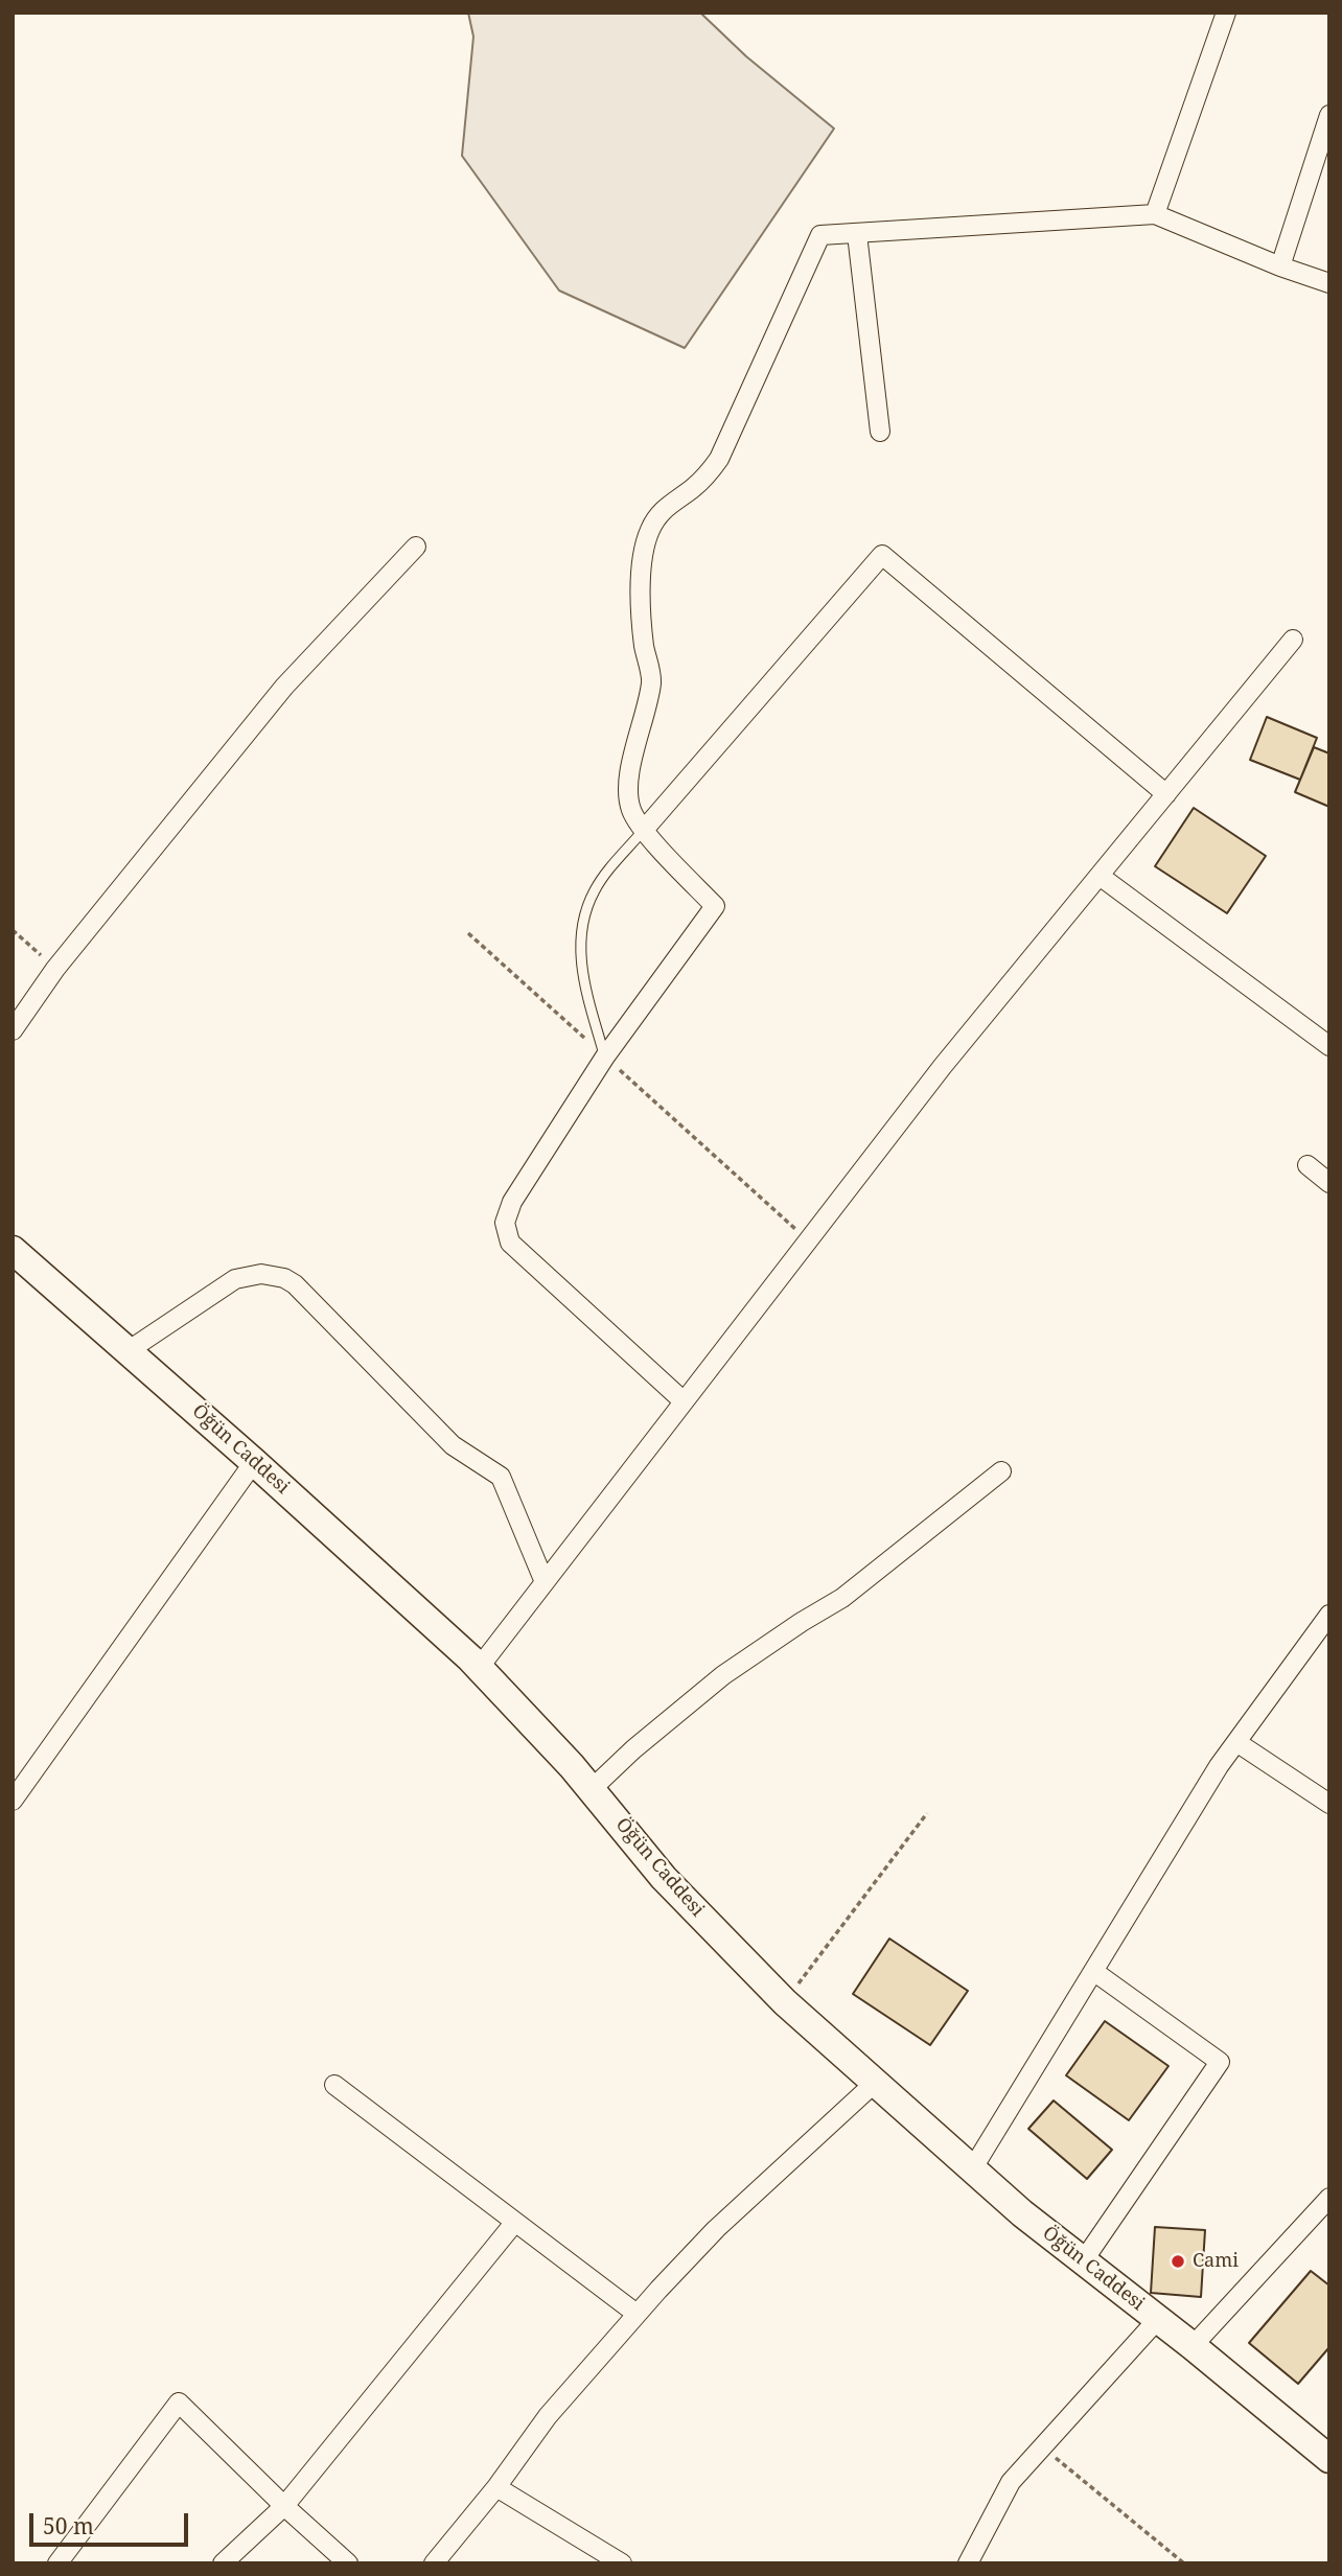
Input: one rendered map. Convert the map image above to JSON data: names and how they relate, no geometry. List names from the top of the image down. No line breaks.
{"streets":{"street":["Öğün Caddesi"]},"places":["Cami"],"scale_bar":"50 m"}
